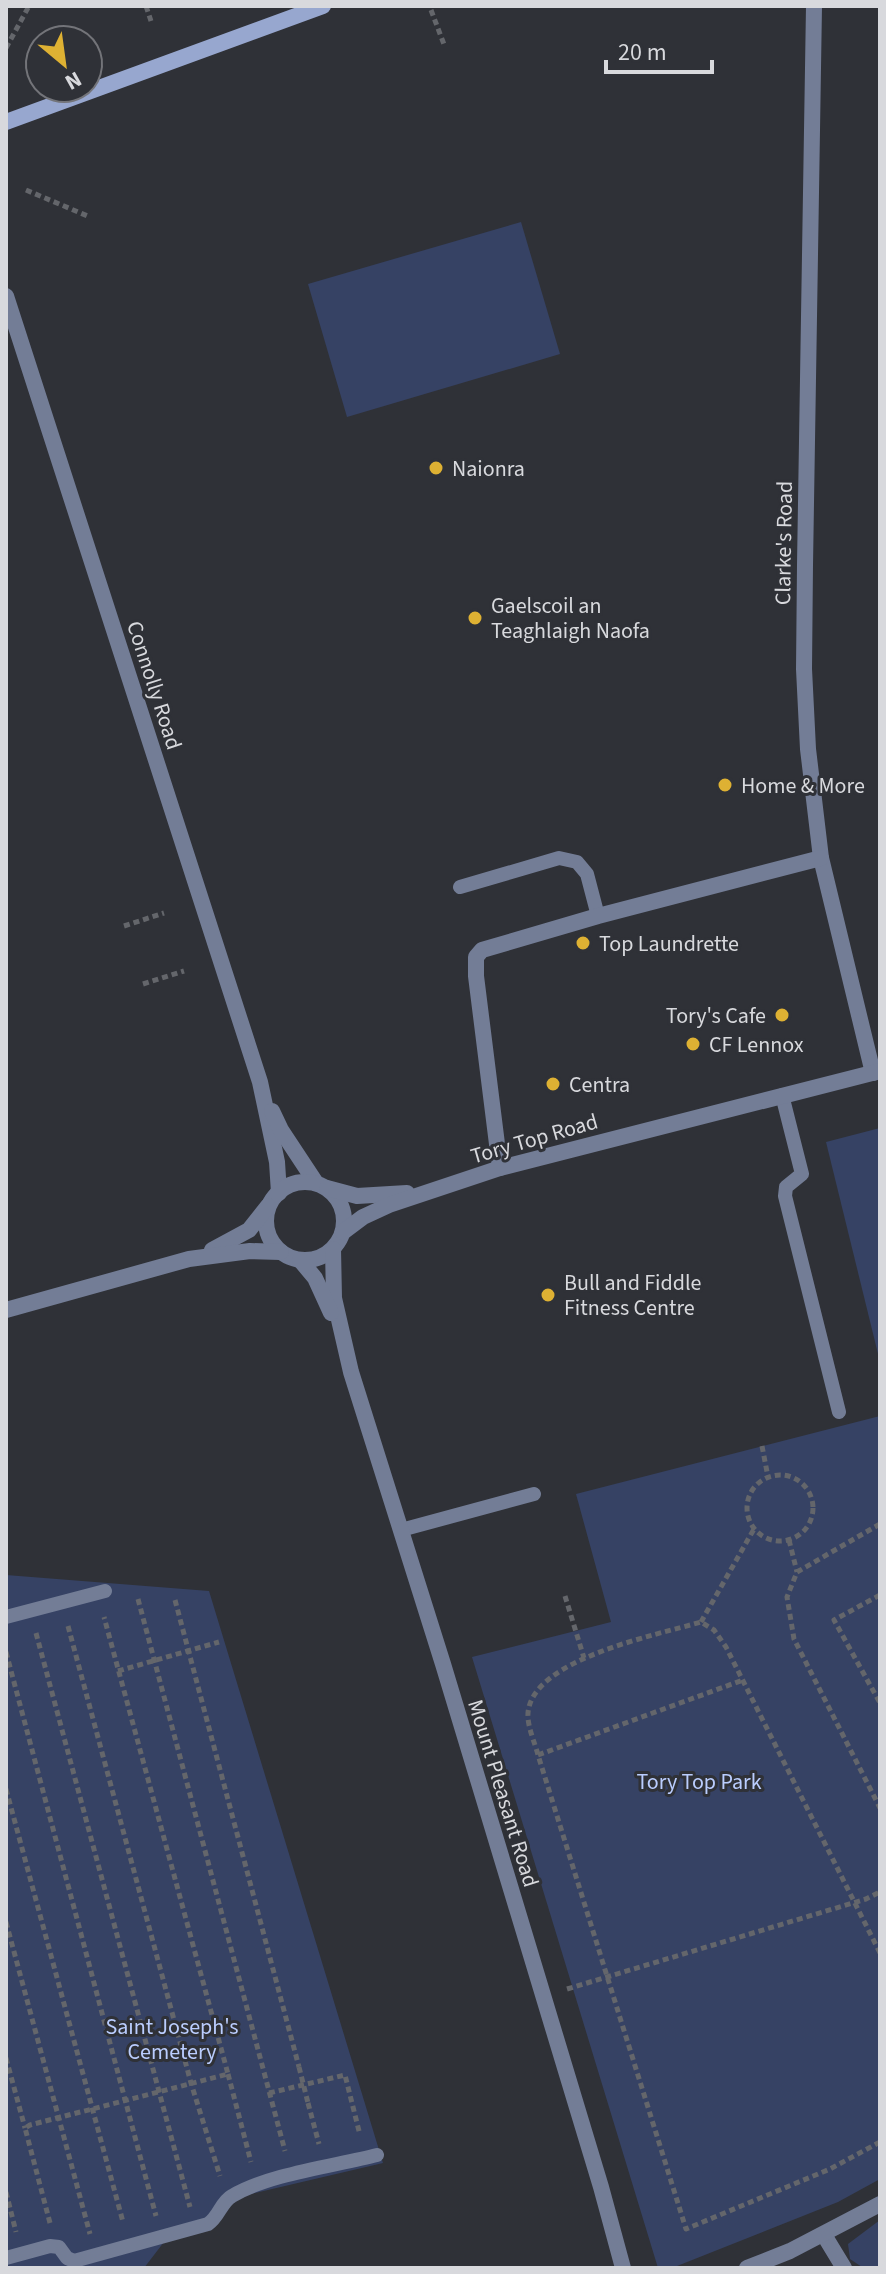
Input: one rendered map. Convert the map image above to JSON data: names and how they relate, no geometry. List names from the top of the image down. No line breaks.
{"streets":{"street":["Clarke's Road","Connolly Road","Tory Top Road","Mount Pleasant Road"]},"crossings":[["Clarke's Road","Tory Top Road"],["Connolly Road","Tory Top Road"]],"parks":["Tory Top Park","Saint Joseph's Cemetery"],"places":["Naionra","Gaelscoil an Teaghlaigh Naofa","Home & More","Top Laundrette","Tory's Cafe","CF Lennox","Centra","Bull and Fiddle Fitness Centre"],"scale_bar":"20 m","north":"bottom right"}
